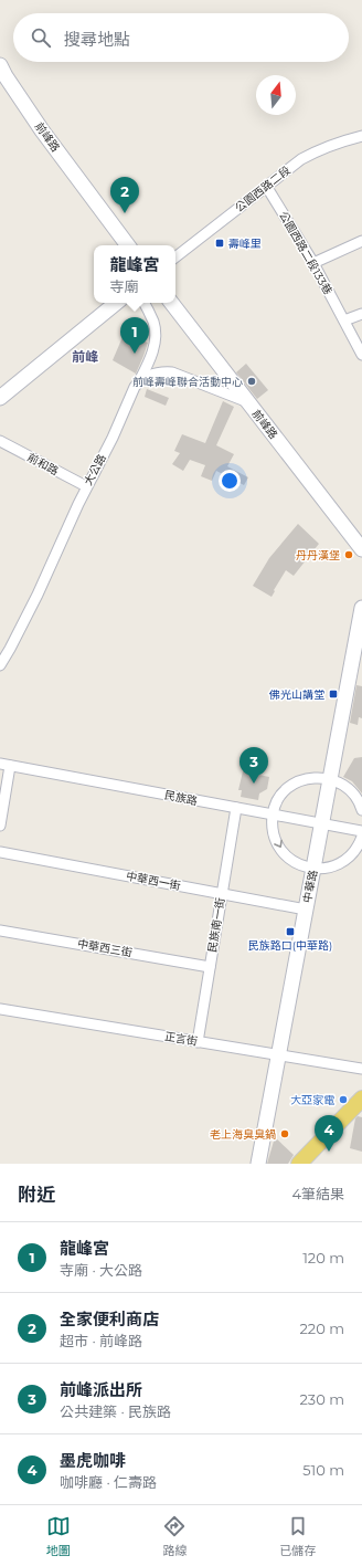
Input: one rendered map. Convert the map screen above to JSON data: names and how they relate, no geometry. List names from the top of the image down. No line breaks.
{"streets":{"main road":["前峰路","中華路"],"street":["公園西路二段","公園西路二段133巷","前和路","大公路","民族路","中華西一街","民族南一街","中華西三街","正言街"]},"crossings":[["公園西路二段","公園西路二段133巷"],["前和路","大公路"],["民族路","中華路"],["民族路","民族南一街"],["中華西一街","中華路"],["中華西一街","民族南一街"],["中華路","正言街"],["民族南一街","中華西三街"],["民族南一街","正言街"]],"districts":["前峰"],"places":{"transit":["壽峰里","佛光山講堂","民族路口(中華路)"],"other":["前峰壽峰聯合活動中心","丹丹漢堡","大亞家電","老上海臭臭鍋"]},"north":"top","page":{"search":"搜尋地點","pins":["2","1","3","4"],"popup":["龍峰宮","寺廟"],"heading":["附近","4筆結果"],"list":[{"mark":"1","name":"龍峰宮","note":"寺廟 · 大公路","value":"120 m"},{"mark":"2","name":"全家便利商店","note":"超市 · 前峰路","value":"220 m"},{"mark":"3","name":"前峰派出所","note":"公共建築 · 民族路","value":"230 m"},{"mark":"4","name":"墨虎咖啡","note":"咖啡廳 · 仁壽路","value":"510 m"}],"nav":["地圖","路線","已儲存"]}}
